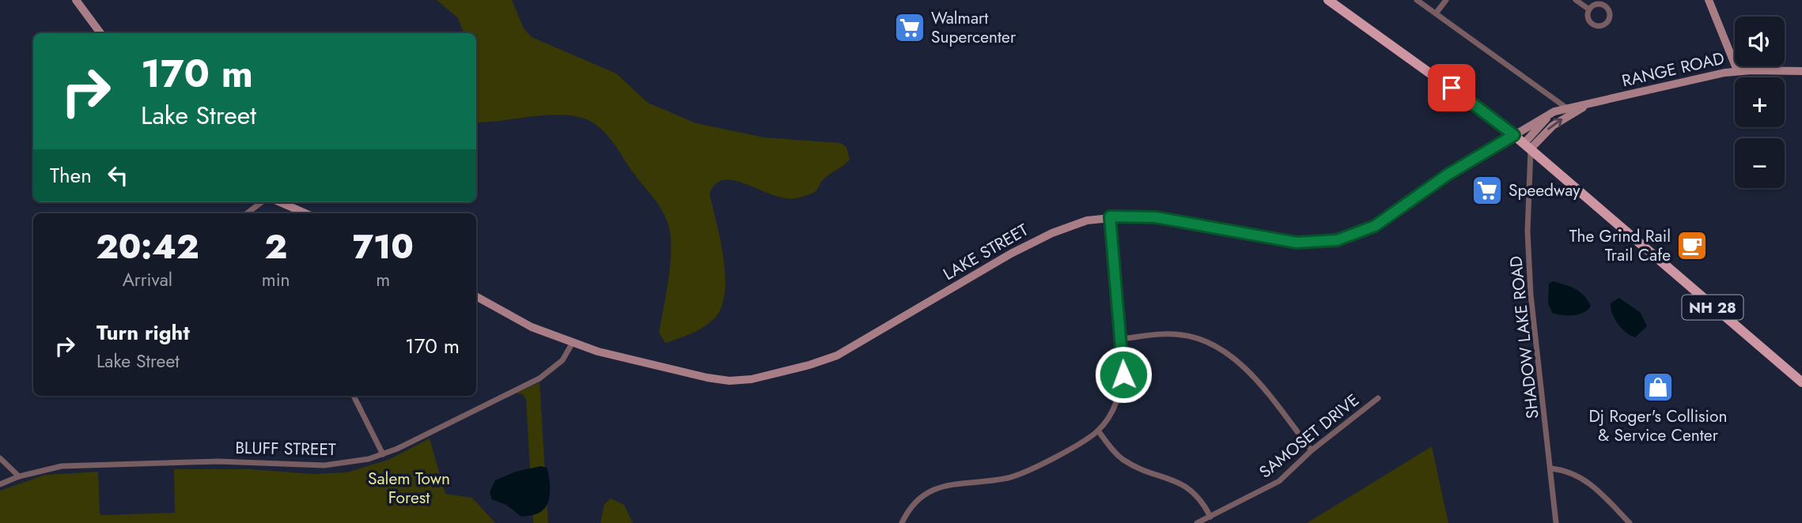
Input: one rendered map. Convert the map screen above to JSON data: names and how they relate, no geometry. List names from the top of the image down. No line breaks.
{"streets":{"main road":["NH 28"],"street":["RANGE ROAD","LAKE STREET","SHADOW LAKE ROAD","SAMOSET DRIVE","BLUFF STREET"]},"crossings":[["RANGE ROAD","LAKE STREET"],["RANGE ROAD","NH 28"],["RANGE ROAD","SHADOW LAKE ROAD"],["LAKE STREET","NH 28"],["LAKE STREET","BLUFF STREET"],["NH 28","SHADOW LAKE ROAD"]],"parks":["Salem Town Forest"],"places":{"supermarket":["Walmart Supercenter","Speedway"],"cafe":["The Grind Rail Trail Cafe"],"shop":["Dj Roger's Collision & Service Center"]},"page":{"map_buttons":["+","−"],"turn":["170 m","Lake Street"],"then":"Then","eta":["20:42","Arrival","2","min","710","m"],"list":[{"name":"Turn right","note":"Lake Street","value":"170 m"}]}}
